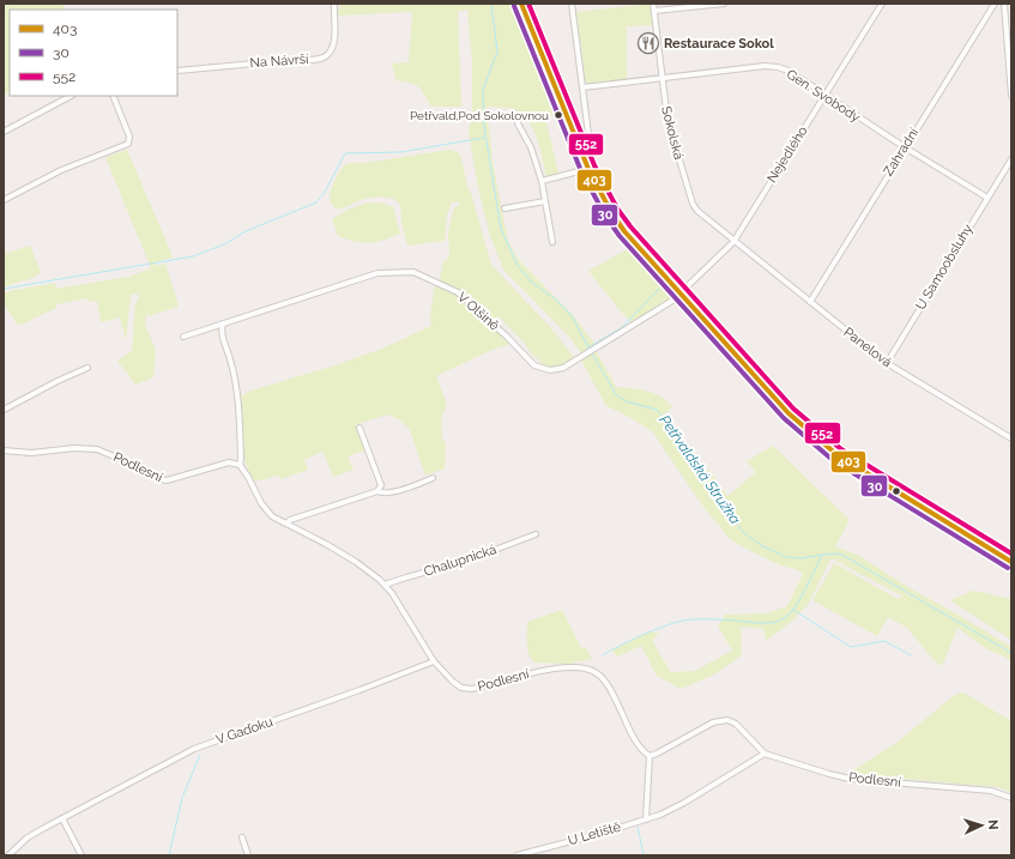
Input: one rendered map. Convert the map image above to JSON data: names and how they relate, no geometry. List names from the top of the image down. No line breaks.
{"streets":{"street":["Na Návrší","Gen. Svobody","Sokolská","Zahradní","Nejedlého","U Samoobsluhy","V Olšině","Panelová","Podlesní","Chalupnická","V Gaďoku","U Letiště"]},"crossings":[["Gen. Svobody","Sokolská"],["Gen. Svobody","Zahradní"],["Gen. Svobody","Nejedlého"],["Gen. Svobody","U Samoobsluhy"],["Sokolská","Nejedlého"],["Sokolská","Panelová"],["Zahradní","Panelová"],["Nejedlého","V Olšině"],["Nejedlého","Panelová"],["U Samoobsluhy","Panelová"],["Podlesní","Chalupnická"],["Podlesní","V Gaďoku"],["Podlesní","U Letiště"]],"water":["Petřvaldská Stružka"],"places":{"restaurant":["Restaurace Sokol"],"other":["Petřvald,Pod Sokolovnou"]},"lines":["transit line 403","transit line 552","transit line 30"],"legend":["403","30","552"],"north":"right"}
